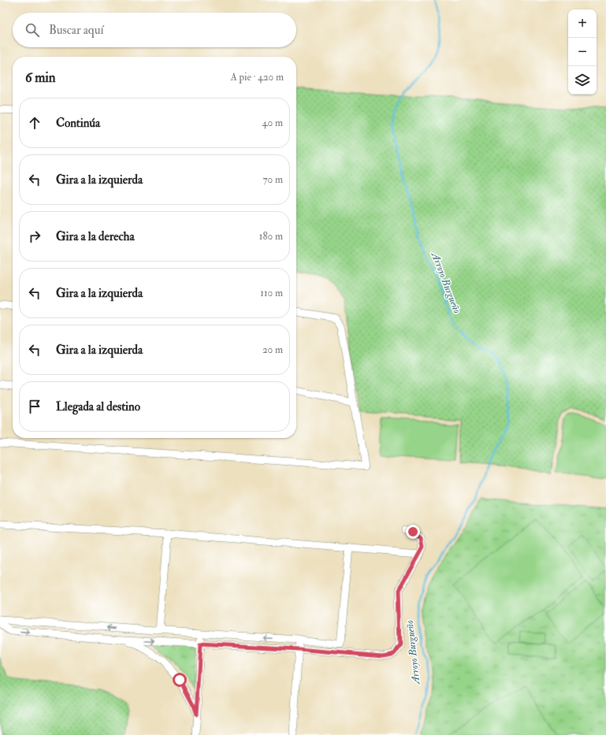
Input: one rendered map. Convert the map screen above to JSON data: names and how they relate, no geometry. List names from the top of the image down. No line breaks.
{"water":["Arroyo Burgueño"],"page":{"map_buttons":["+","−"],"search":"Buscar aquí","heading":["6 min","A pie · 420 m"],"list":[["Continúa","40 m"],["Gira a la izquierda","70 m"],["Gira a la derecha","180 m"],["Gira a la izquierda","110 m"],["Gira a la izquierda","20 m"],"Llegada al destino"]}}
